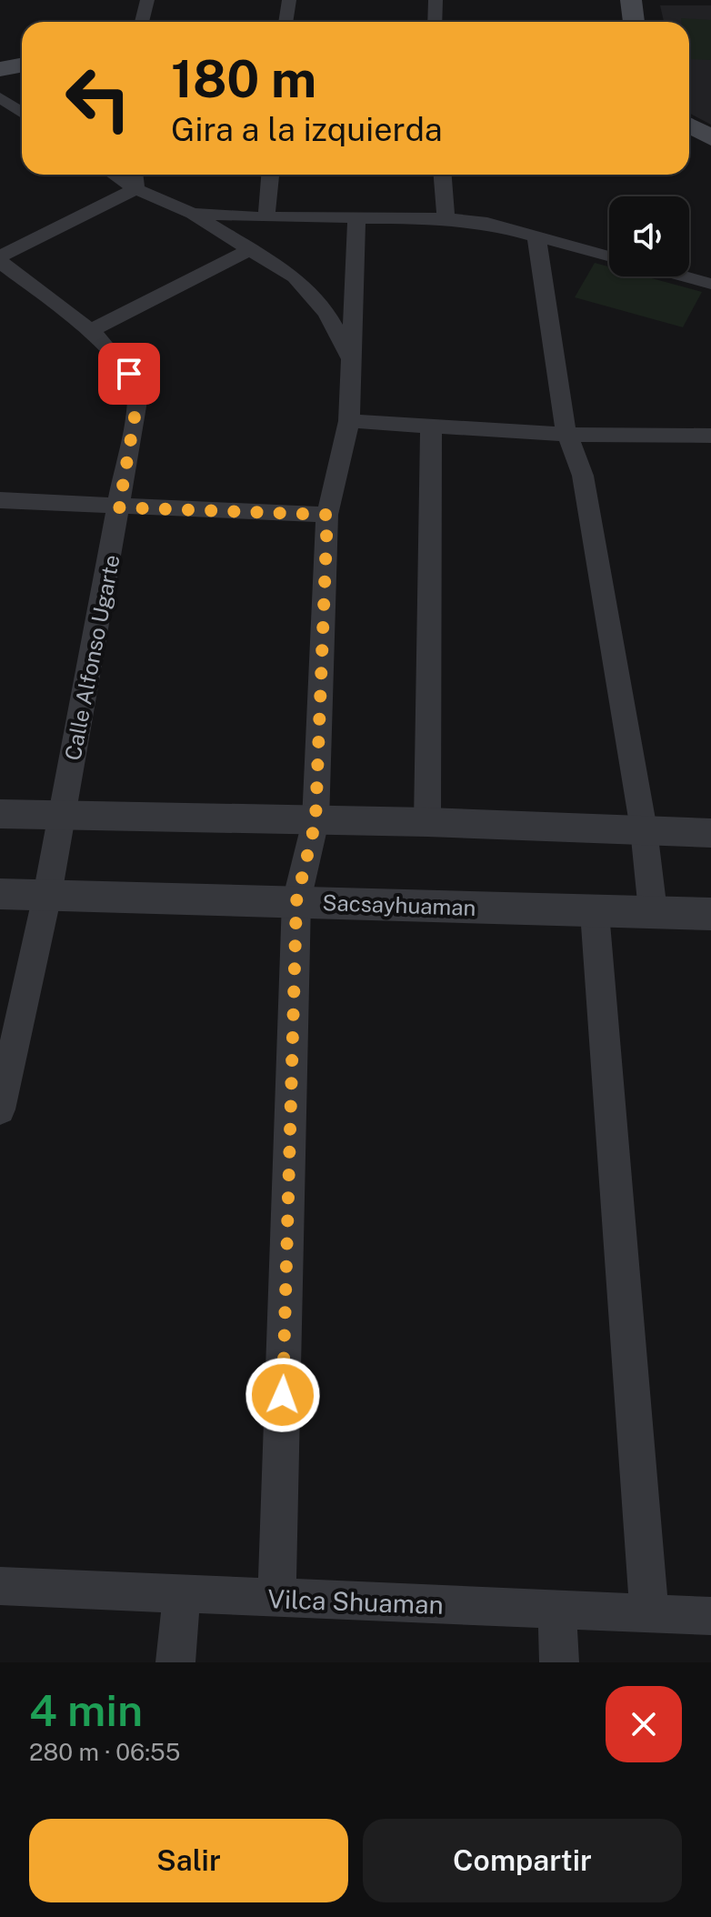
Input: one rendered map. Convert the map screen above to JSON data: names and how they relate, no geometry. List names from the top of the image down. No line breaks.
{"streets":{"street":["Calle Alfonso Ugarte","Sacsayhuaman","Vilca Shuaman"]},"crossings":[["Calle Alfonso Ugarte","Sacsayhuaman"]],"page":{"turn":["180 m","Gira a la izquierda"],"heading":["4 min","280 m · 06:55"],"buttons":["Salir","Compartir"]}}
